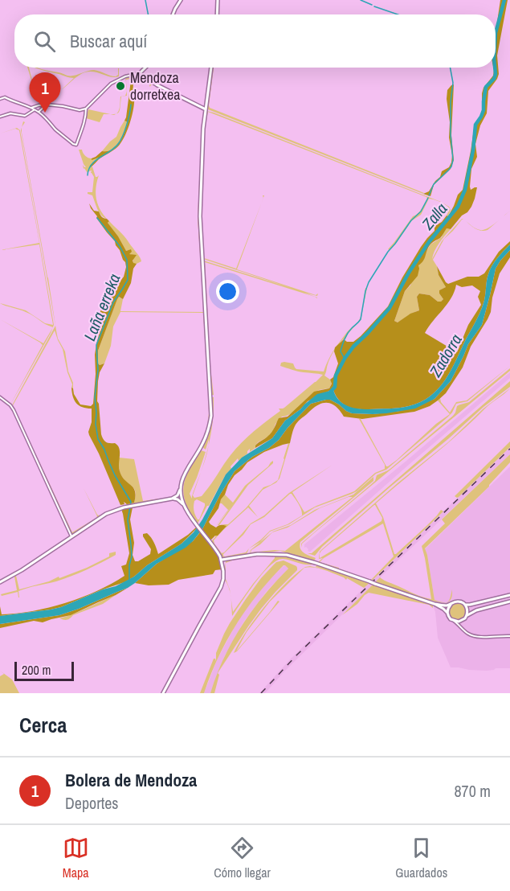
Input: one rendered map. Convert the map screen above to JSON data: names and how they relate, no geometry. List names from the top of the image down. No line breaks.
{"water":["Zalla","Laña erreka","Zadorra"],"places":["Mendoza dorretxea"],"scale_bar":"200 m","page":{"search":"Buscar aquí","pins":"1","scale":"200 m","heading":"Cerca","list":[{"mark":"1","name":"Bolera de Mendoza","note":"Deportes","value":"870 m"}],"nav":["Mapa","Cómo llegar","Guardados"]}}
